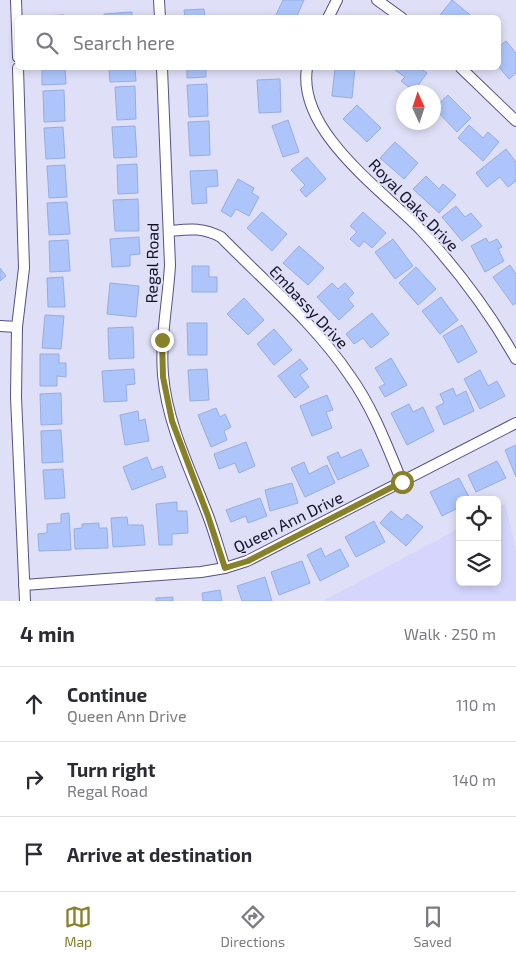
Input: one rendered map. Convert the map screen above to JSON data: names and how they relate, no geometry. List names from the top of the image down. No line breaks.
{"streets":{"street":["Royal Oaks Drive","Regal Road","Embassy Drive","Queen Ann Drive"]},"crossings":[["Regal Road","Embassy Drive"],["Regal Road","Queen Ann Drive"],["Embassy Drive","Queen Ann Drive"]],"north":"top","page":{"search":"Search here","heading":["4 min","Walk · 250 m"],"list":[["Continue","Queen Ann Drive","110 m"],["Turn right","Regal Road","140 m"],"Arrive at destination"],"nav":["Map","Directions","Saved"]}}
